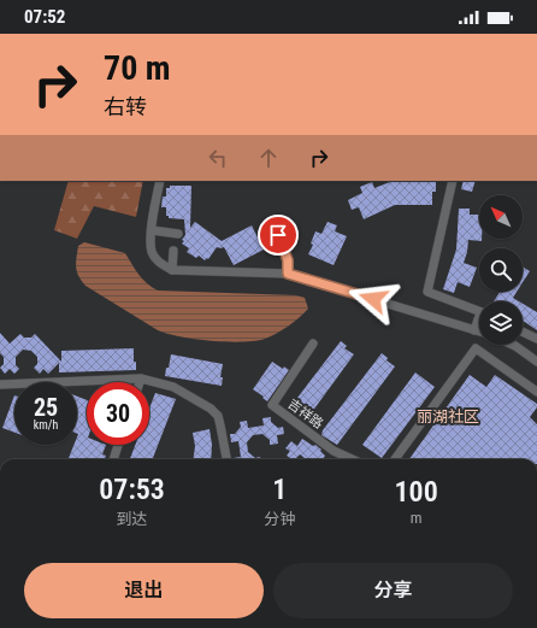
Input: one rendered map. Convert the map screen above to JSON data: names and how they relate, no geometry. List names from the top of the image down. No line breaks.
{"streets":{"street":["吉祥路"]},"districts":["丽湖社区"],"north":"top left","page":{"status":"07:52","turn":["70 m","右转"],"speed":"25 km/h","limit":"30","eta":["07:53","到达","1","分钟","100","m"],"buttons":["退出","分享"]}}
